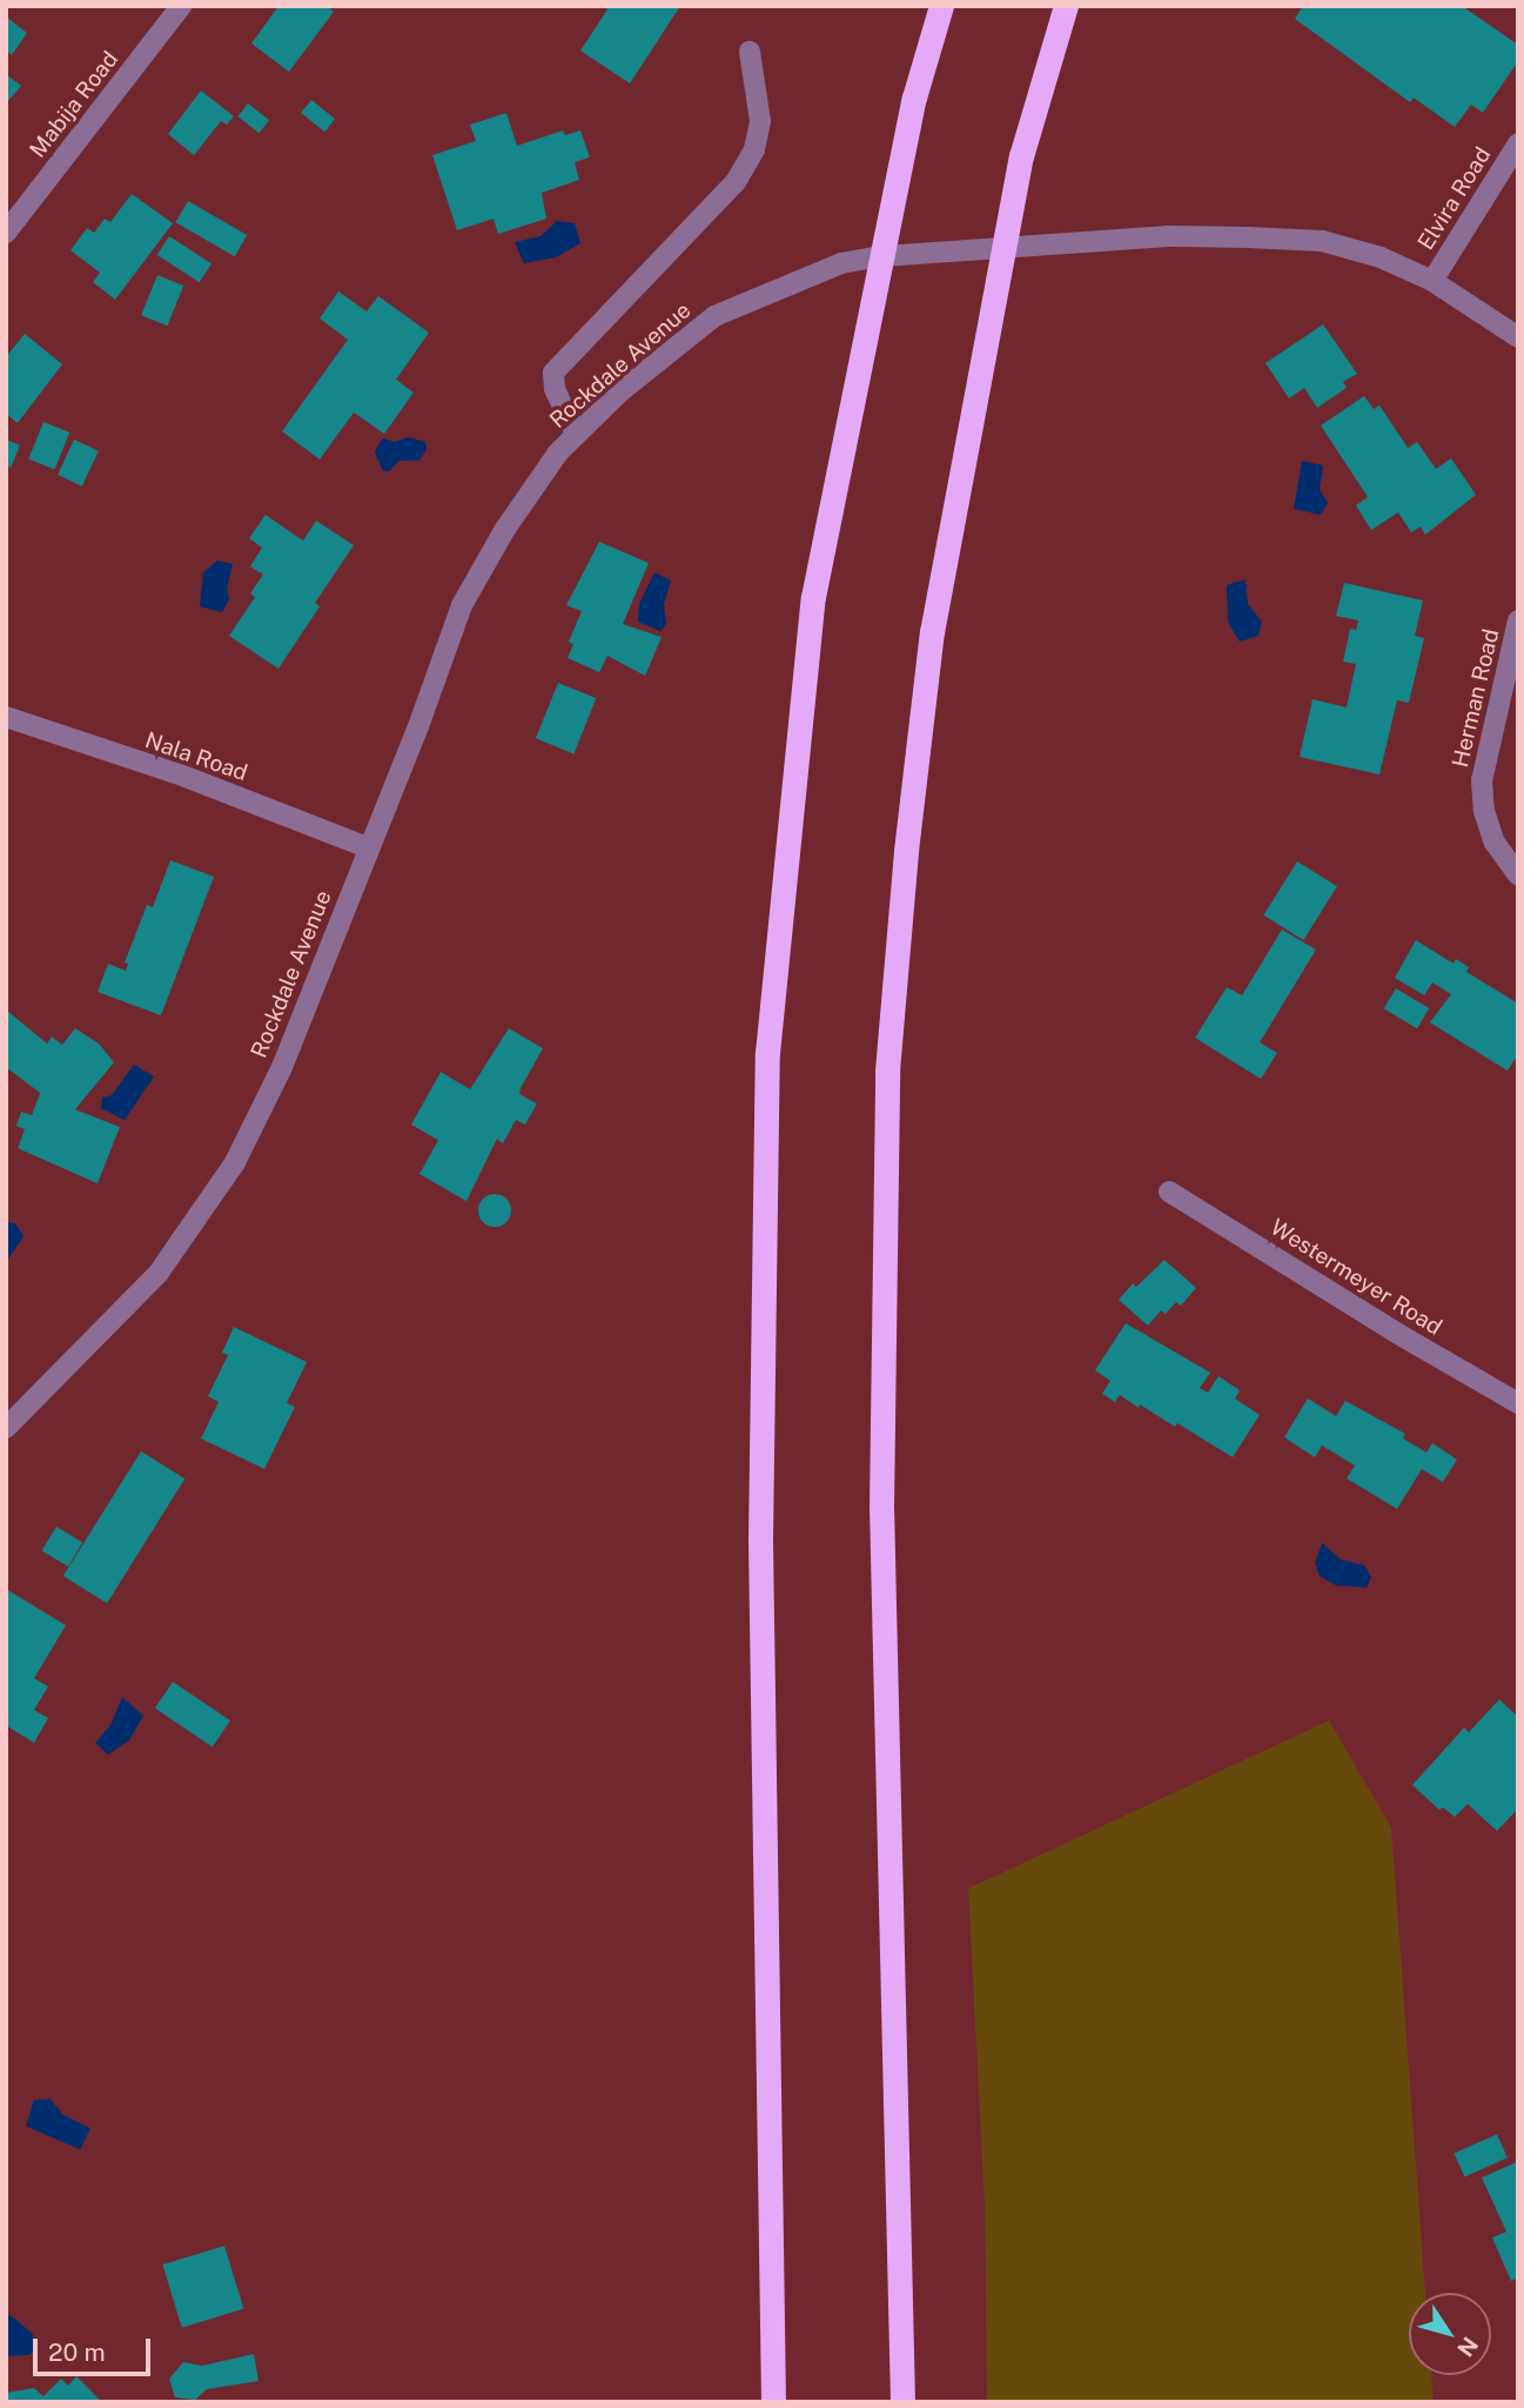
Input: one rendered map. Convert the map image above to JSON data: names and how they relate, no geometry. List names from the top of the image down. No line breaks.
{"streets":{"street":["Mabija Road","Elvira Road","Rockdale Avenue","Herman Road","Nala Road","Westermeyer Road"]},"crossings":[["Elvira Road","Rockdale Avenue"],["Rockdale Avenue","Nala Road"]],"scale_bar":"20 m","north":"bottom right"}
